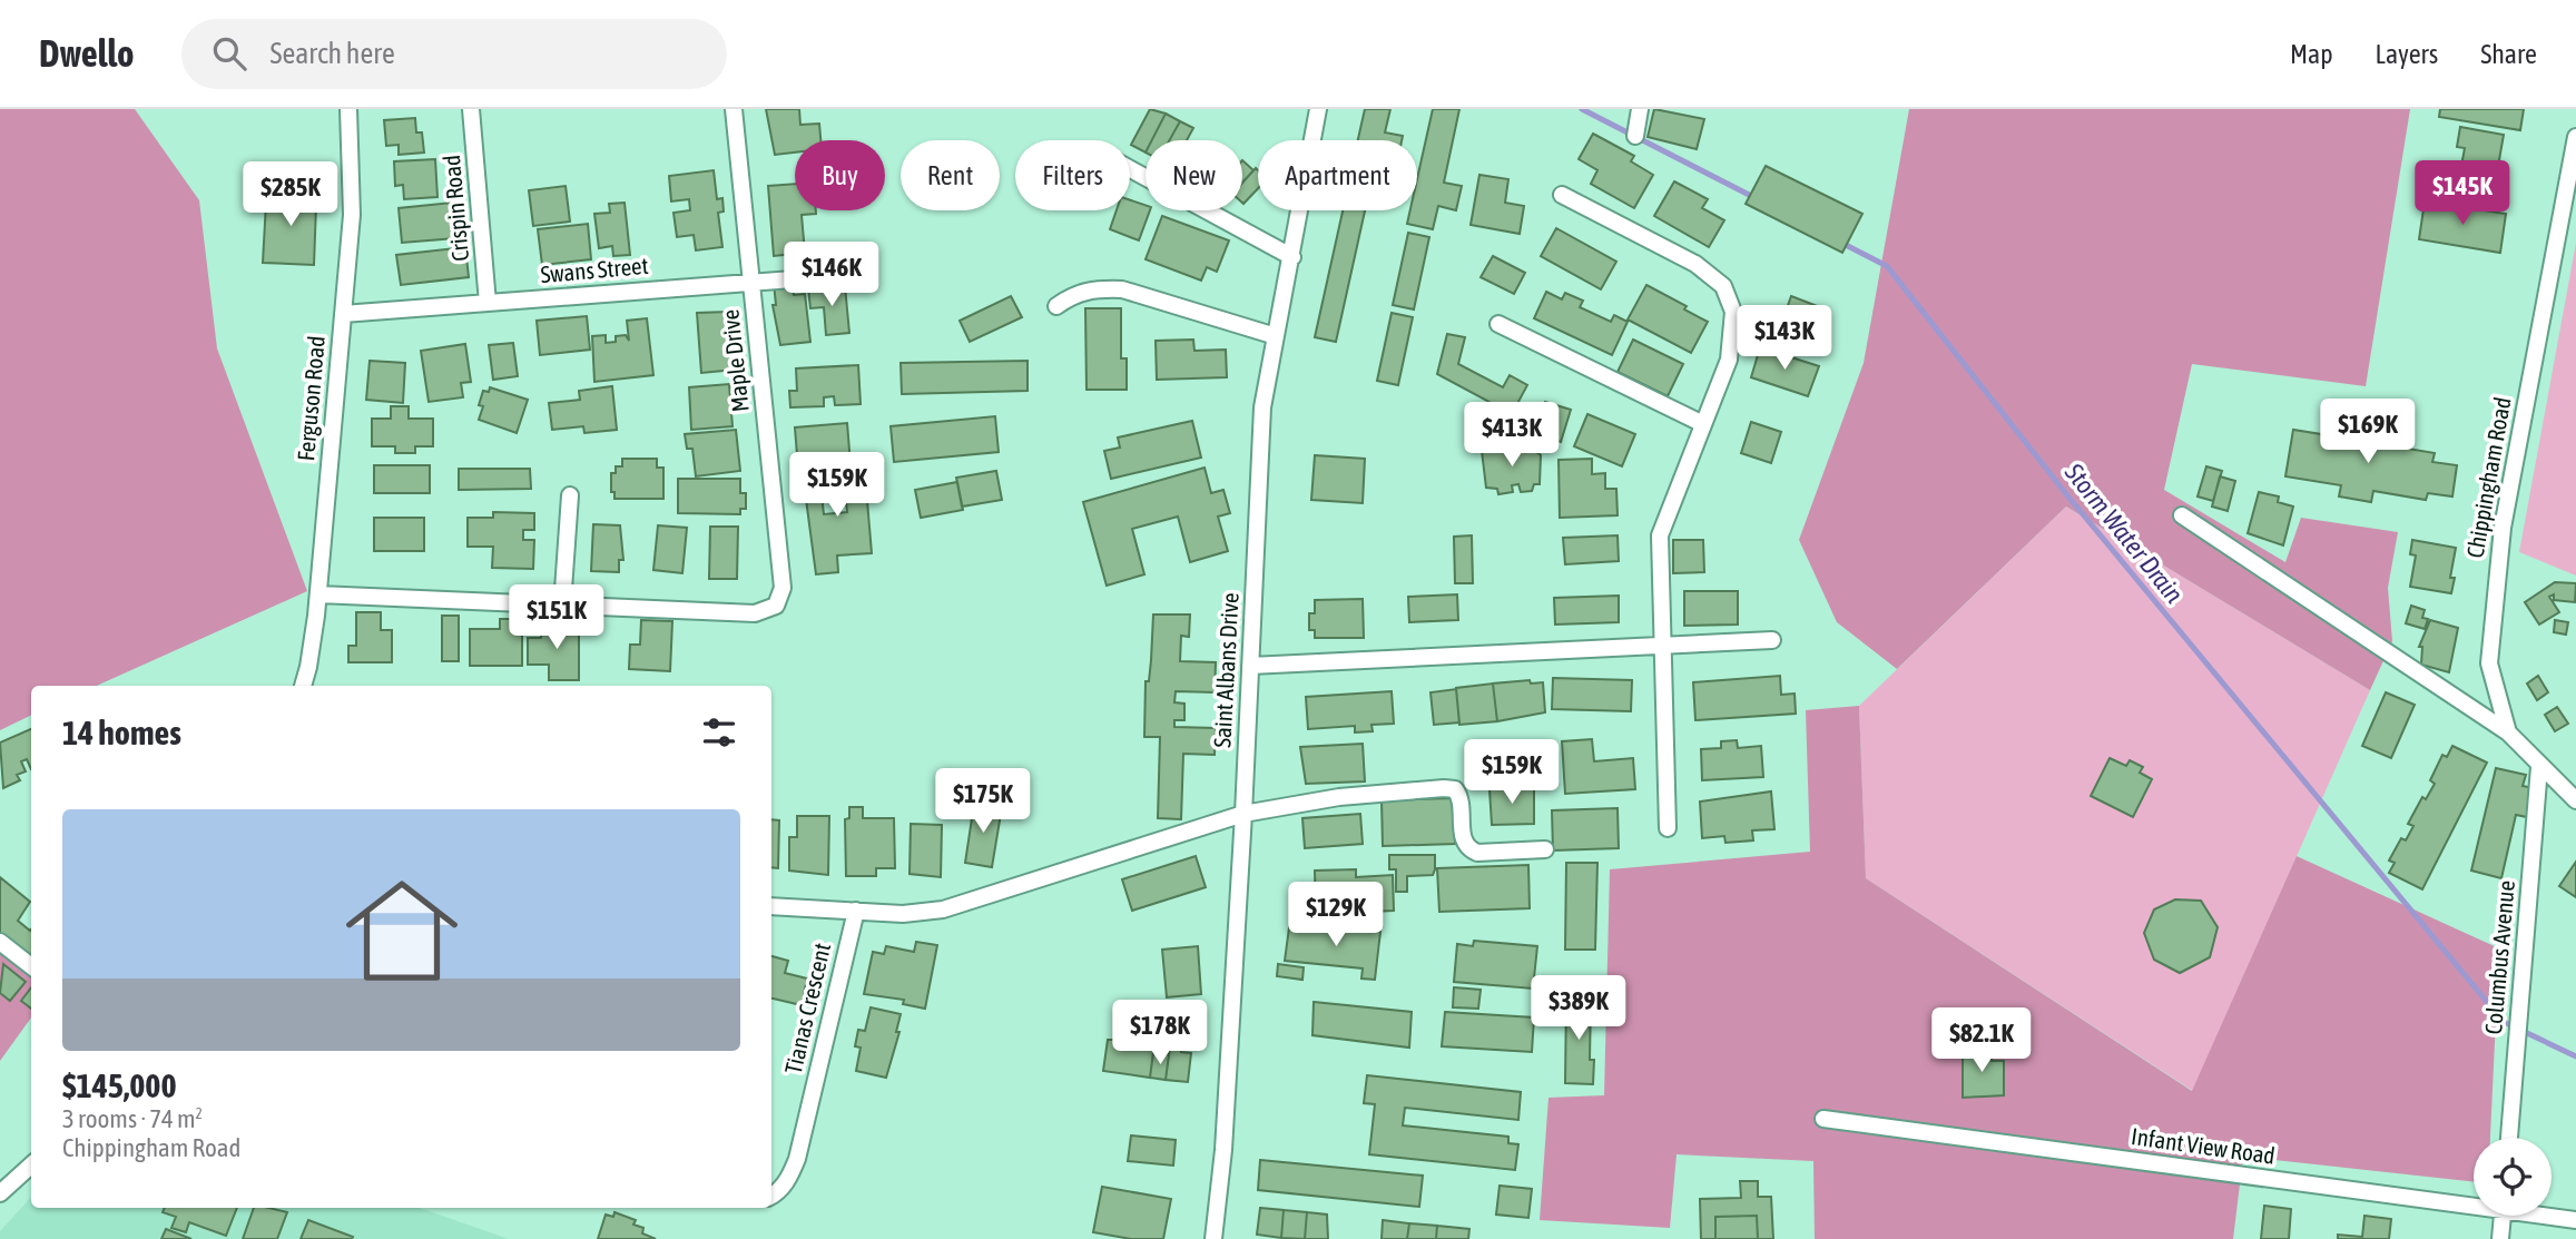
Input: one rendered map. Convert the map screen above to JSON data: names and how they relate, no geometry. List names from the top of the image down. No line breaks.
{"streets":{"street":["Crispin Road","Swans Street","Maple Drive","Ferguson Road","Chippingham Road","Saint Albans Drive","Columbus Avenue","Tianas Crescent","Infant View Road"]},"crossings":[["Crispin Road","Swans Street"],["Swans Street","Maple Drive"],["Swans Street","Ferguson Road"],["Chippingham Road","Columbus Avenue"]],"water":["Storm Water Drain"],"page":{"header":"Dwello","search":"Search here","nav":["Map","Layers","Share"],"chip":["Buy","Rent","Filters","New","Apartment"],"price":["$145K","$285K","$146K","$143K","$169K","$413K","$159K","$151K","$159K","$175K","$129K","$389K","$178K","$82.1K"],"heading":"14 homes","list":[{"name":"$145,000","note":"3 rooms · 74 m² · Chippingham Road"}]}}
